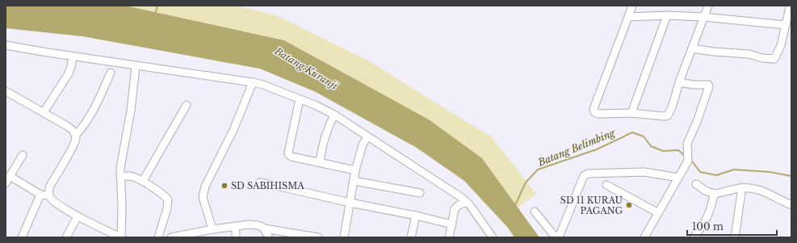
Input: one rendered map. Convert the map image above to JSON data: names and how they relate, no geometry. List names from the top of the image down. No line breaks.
{"water":["Batang Kuranji","Batang Belimbing"],"places":["SD SABIHISMA","SD 11 KURAU PAGANG"],"scale_bar":"100 m"}
